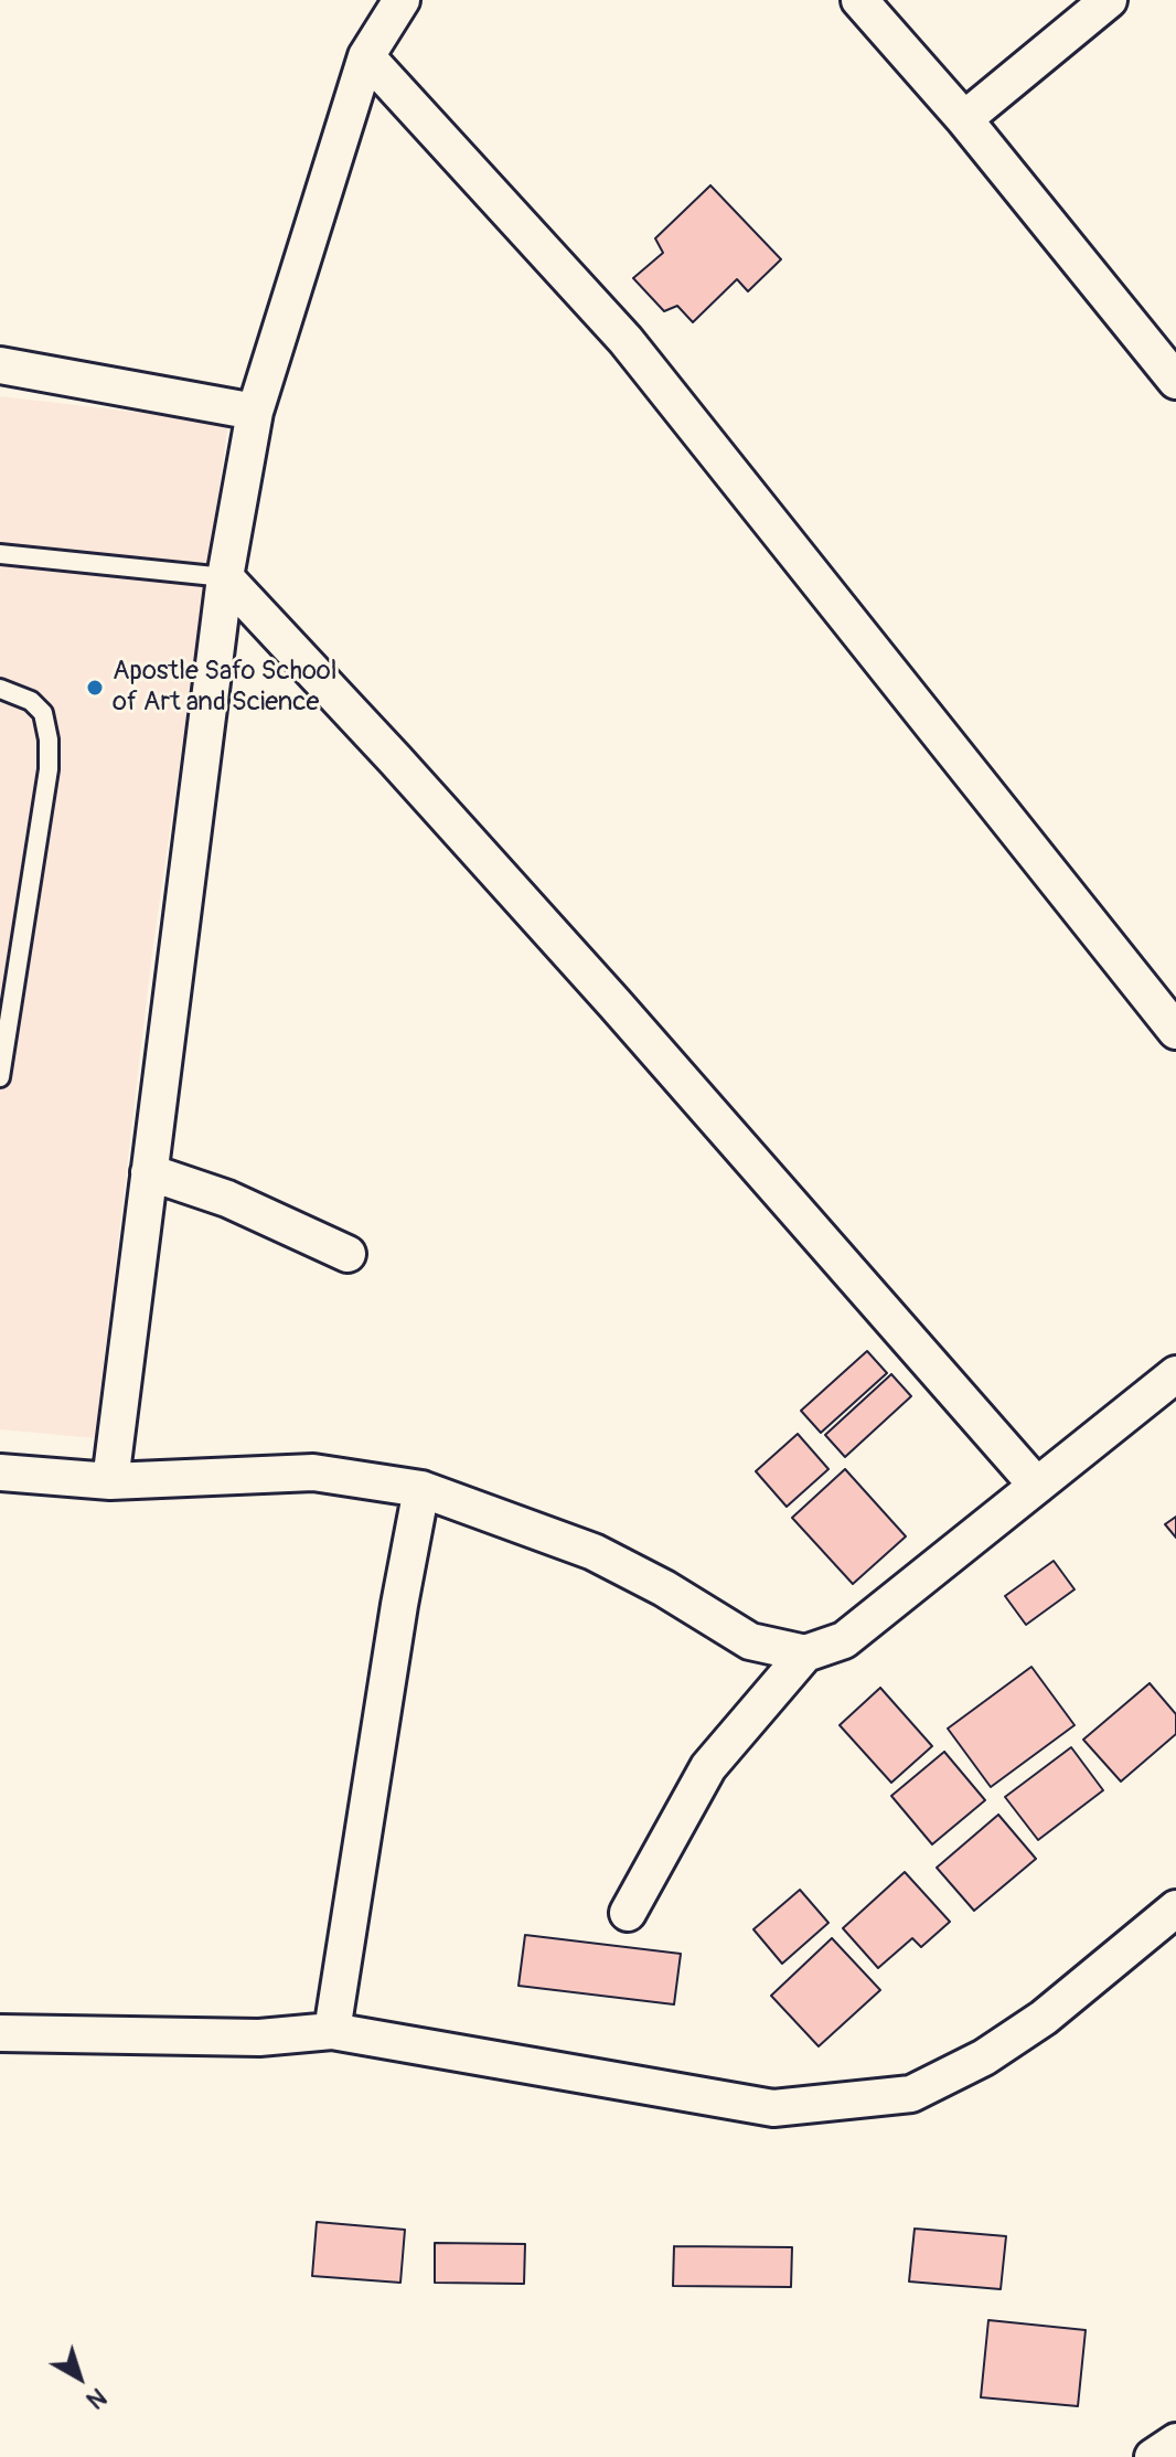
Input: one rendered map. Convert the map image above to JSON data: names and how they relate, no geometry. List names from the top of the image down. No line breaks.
{"places":["Apostle Safo School of Art and Science"],"north":"bottom right"}
